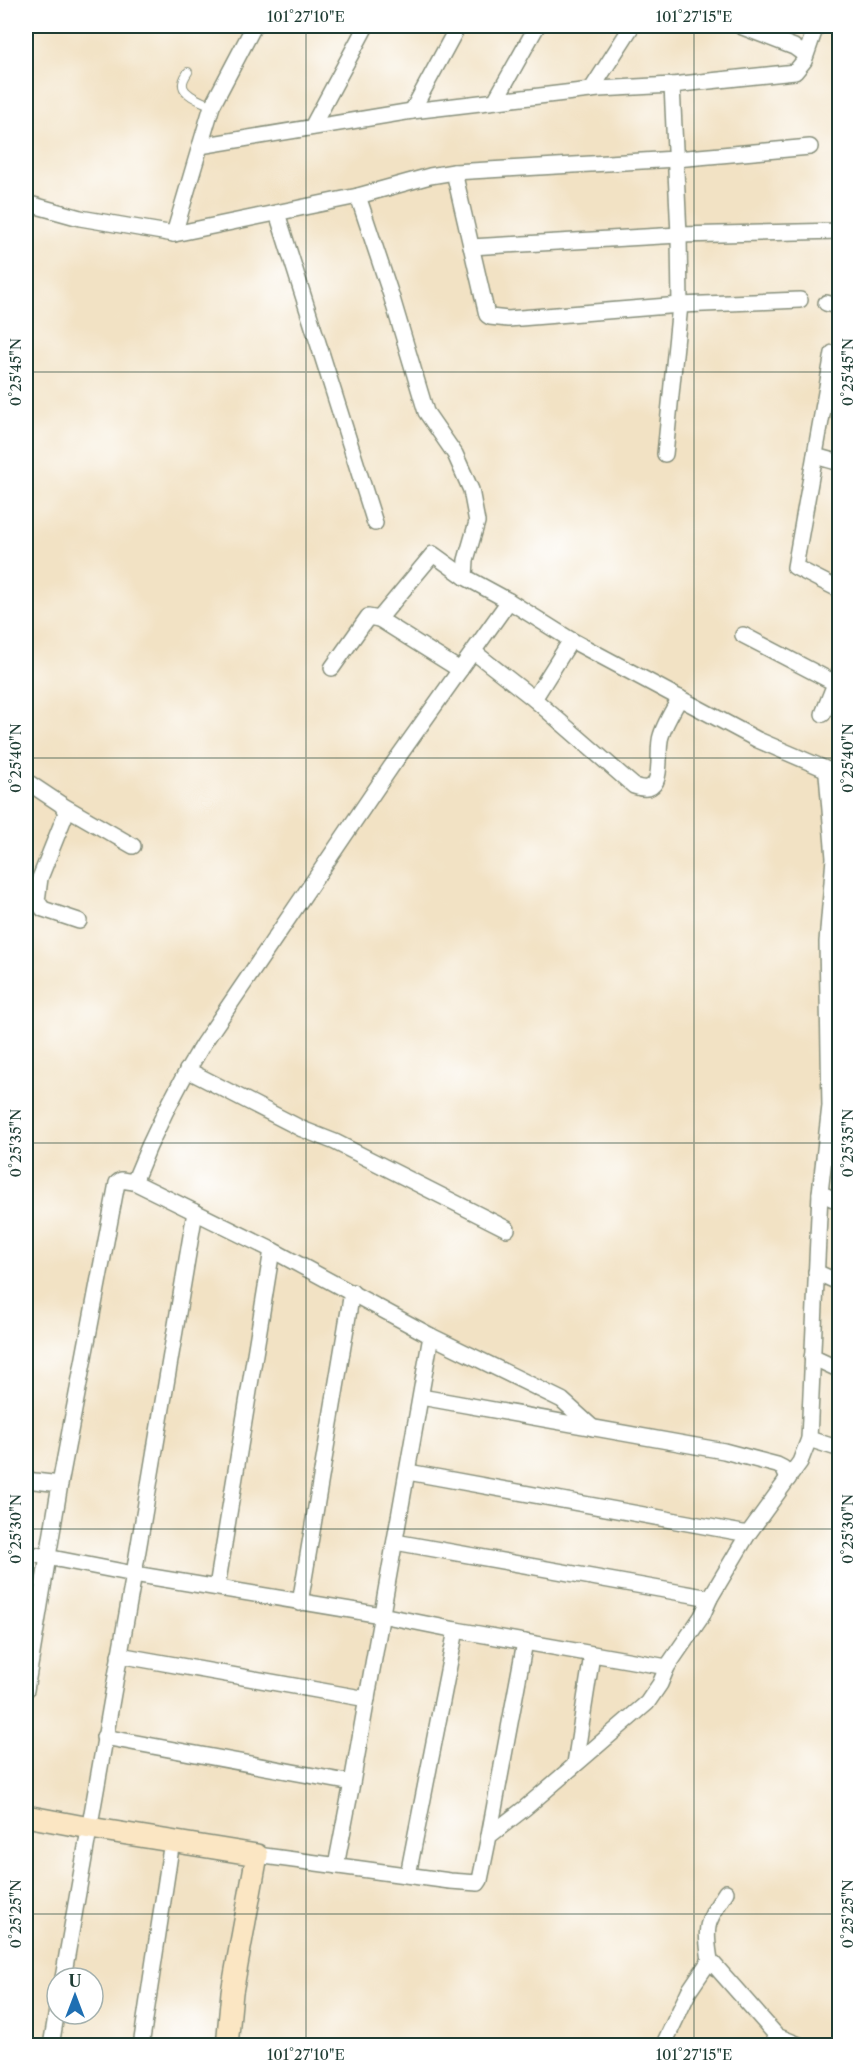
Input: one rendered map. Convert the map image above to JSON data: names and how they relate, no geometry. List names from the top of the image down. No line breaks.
{"north":"top","coordinates":["101°27'10\"E","101°27'15\"E","0°25'45\"N","0°25'40\"N","0°25'35\"N","0°25'30\"N","0°25'25\"N"]}
